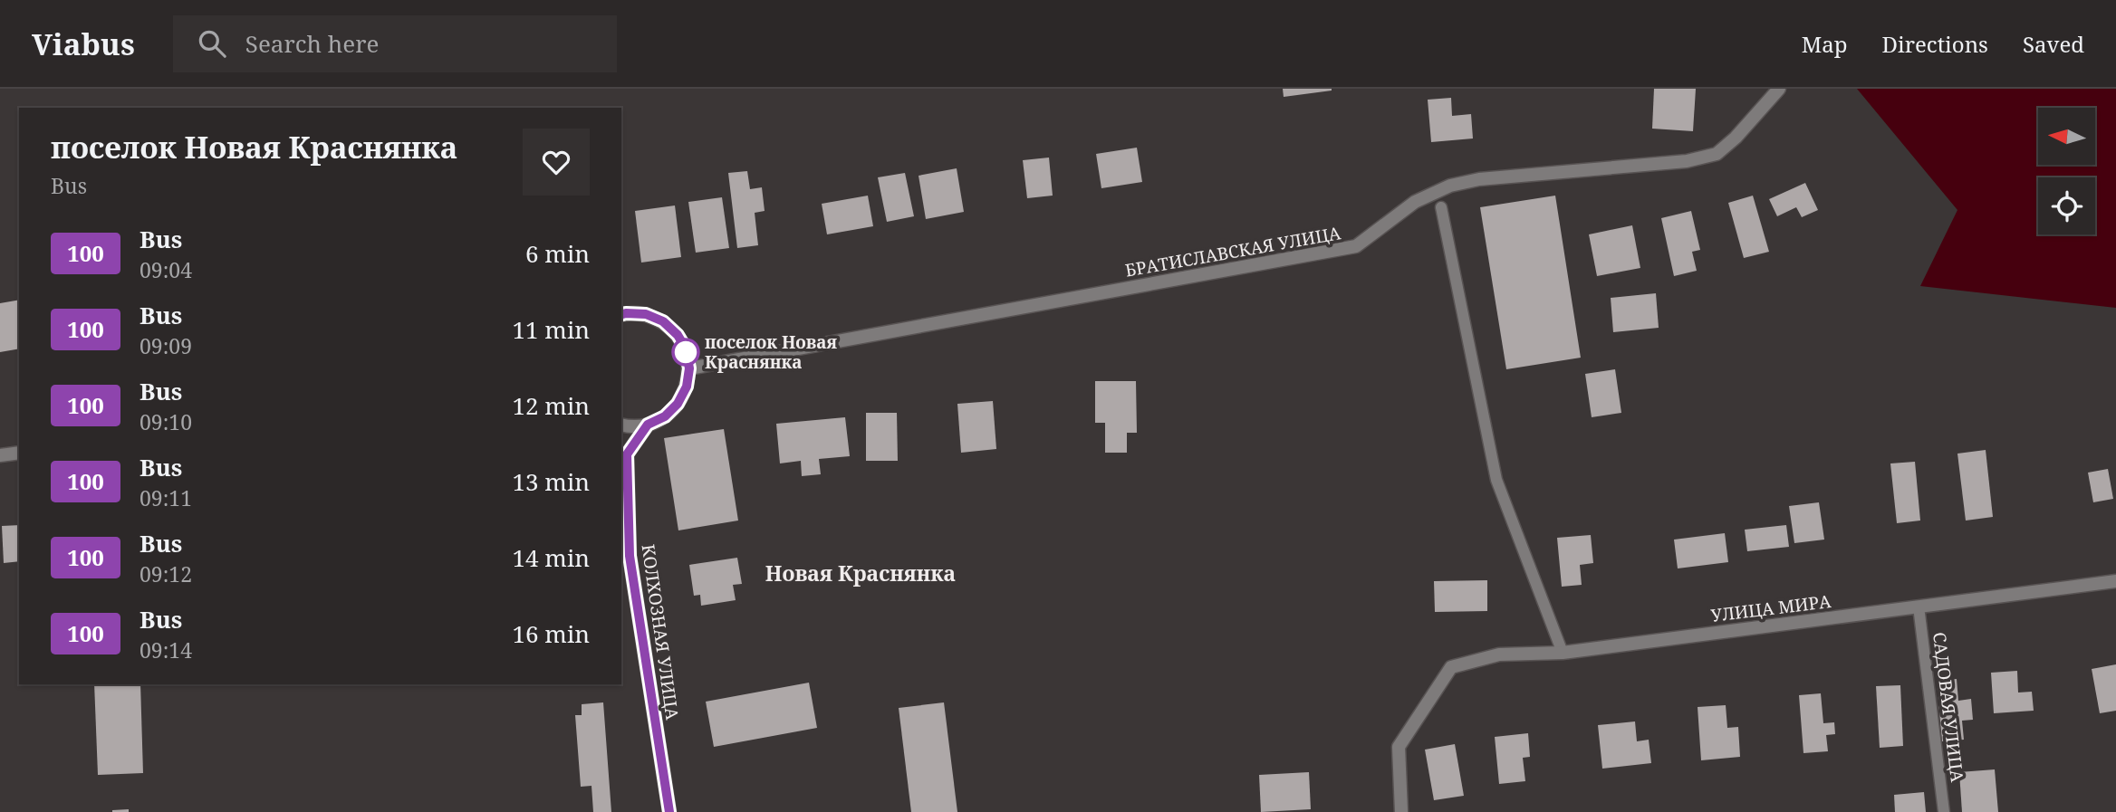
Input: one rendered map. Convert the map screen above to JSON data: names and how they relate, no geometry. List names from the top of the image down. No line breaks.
{"streets":{"street":["БРАТИСЛАВСКАЯ УЛИЦА","УЛИЦА МИРА","КОЛХОЗНАЯ УЛИЦА"],"lane":["САДОВАЯ УЛИЦА"]},"crossings":[["УЛИЦА МИРА","САДОВАЯ УЛИЦА"]],"districts":["Новая Краснянка"],"places":["поселок Новая Краснянка"],"lines":["bus line 100"],"north":"left","page":{"header":"Viabus","search":"Search here","nav":["Map","Directions","Saved"],"heading":["поселок Новая Краснянка","Bus"],"list":[{"mark":"100","name":"Bus","note":"09:04","value":"6 min"},{"mark":"100","name":"Bus","note":"09:09","value":"11 min"},{"mark":"100","name":"Bus","note":"09:10","value":"12 min"},{"mark":"100","name":"Bus","note":"09:11","value":"13 min"},{"mark":"100","name":"Bus","note":"09:12","value":"14 min"},{"mark":"100","name":"Bus","note":"09:14","value":"16 min"}]}}
